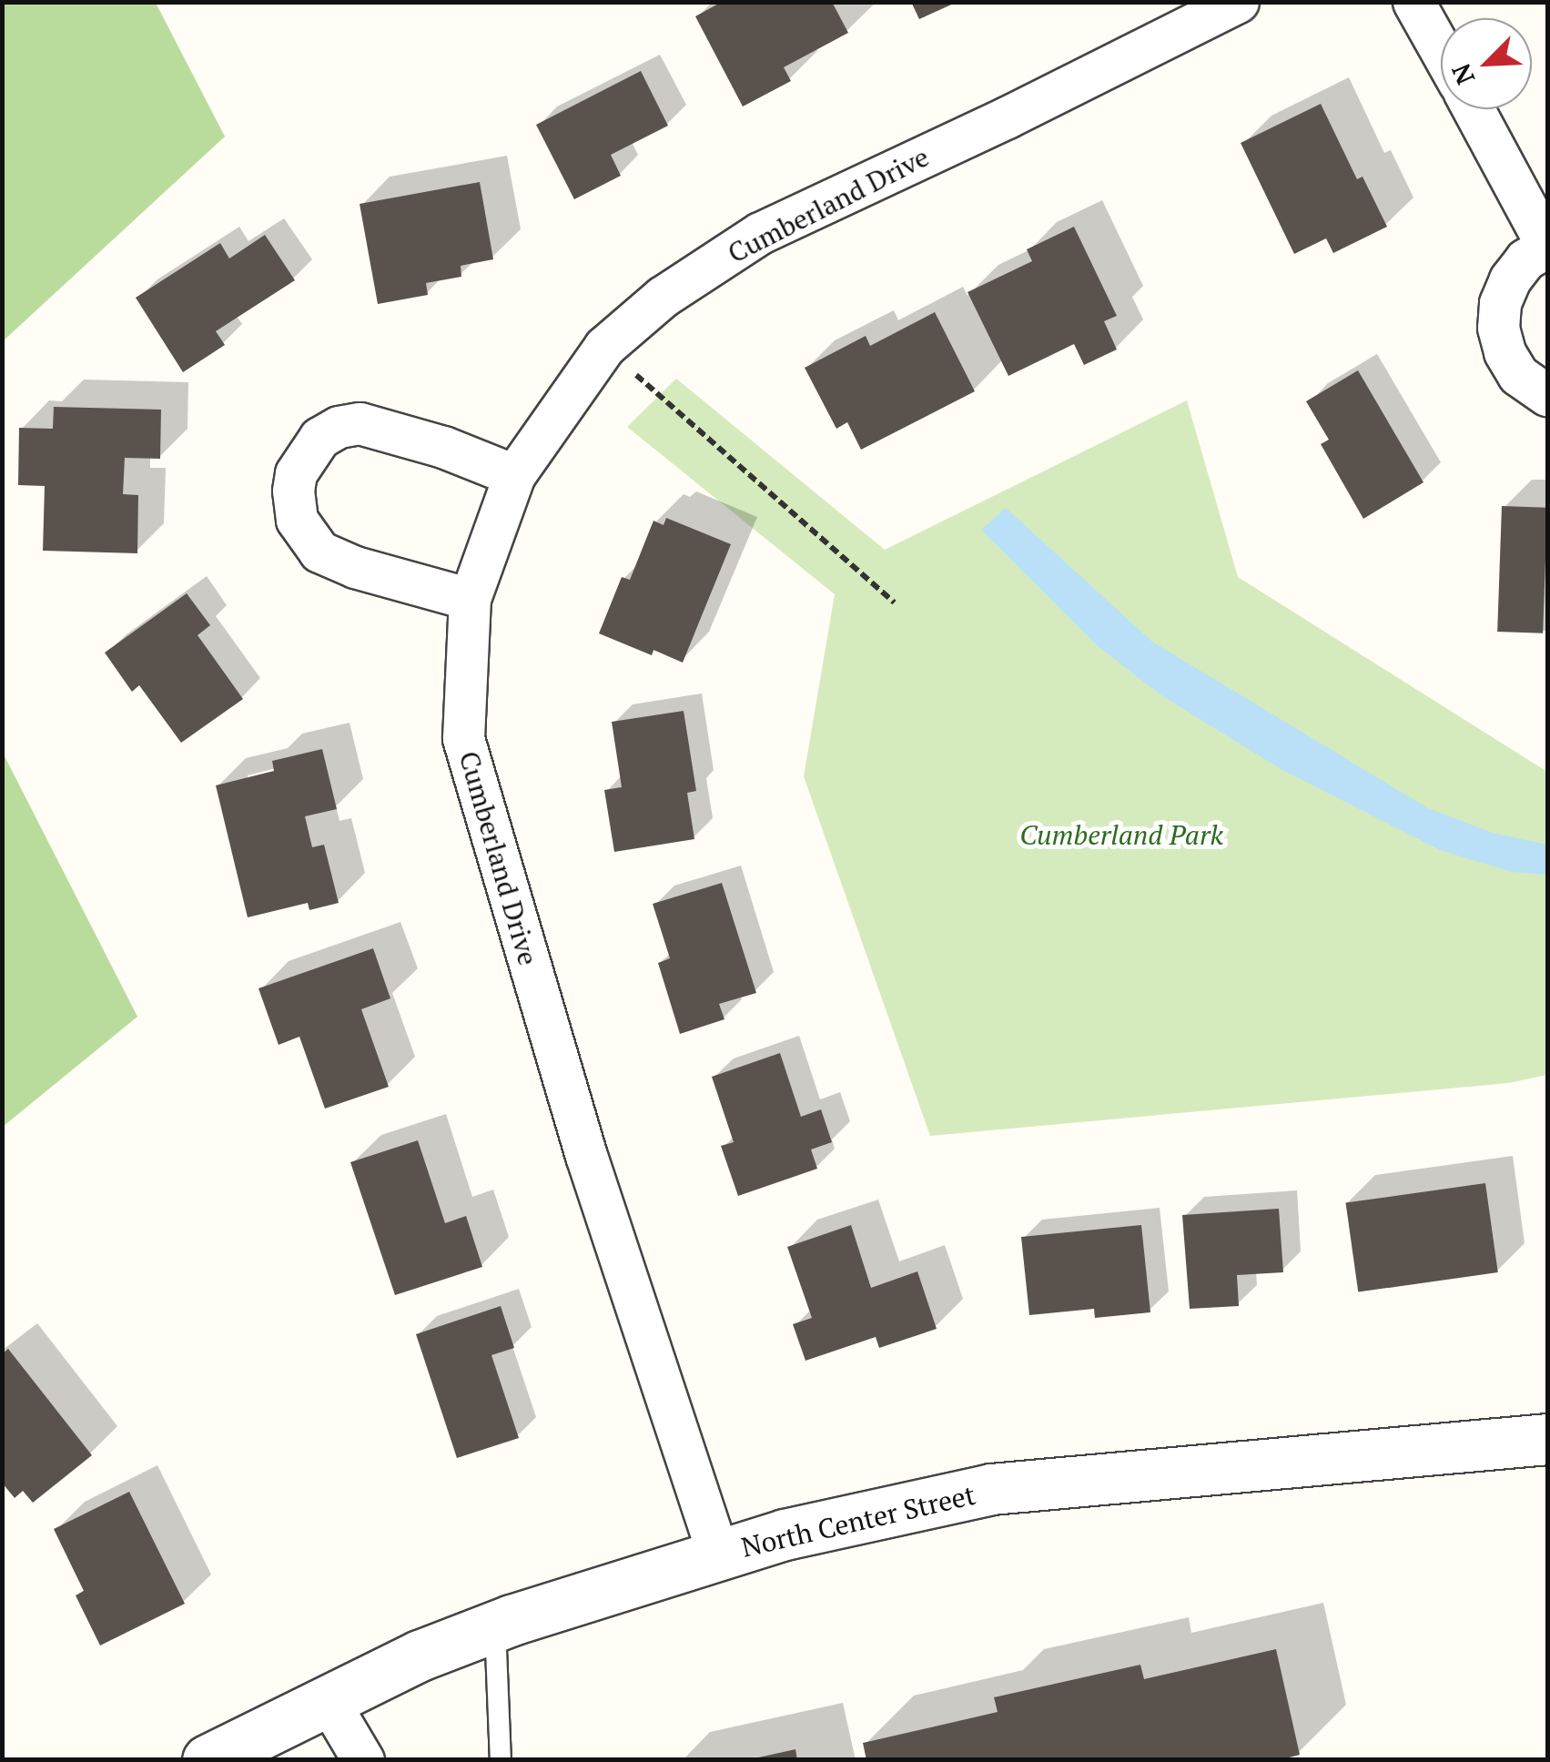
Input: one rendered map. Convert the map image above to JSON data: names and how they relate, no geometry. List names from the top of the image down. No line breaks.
{"streets":{"street":["Cumberland Drive","North Center Street"]},"crossings":[["Cumberland Drive","North Center Street"]],"parks":["Cumberland Park"],"north":"bottom left"}
